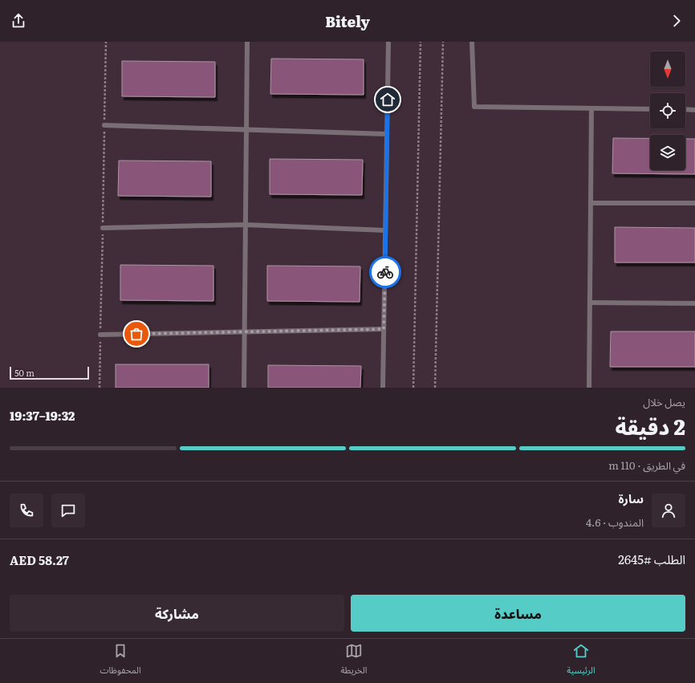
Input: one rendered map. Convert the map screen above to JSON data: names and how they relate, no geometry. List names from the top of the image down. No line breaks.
{"scale_bar":"50 m","north":"bottom","page":{"header":"Bitely","scale":"50 m","heading":["2 دقيقة","يصل خلال","19:32–19:37"],"panel":["سارة","المندوب · 4.6","الطلب #2645","AED 58.27"],"bar":"في الطريق · 110 m","buttons":["مساعدة","مشاركة"],"tabs":["الرئيسية","الخريطة","المحفوظات"]}}
